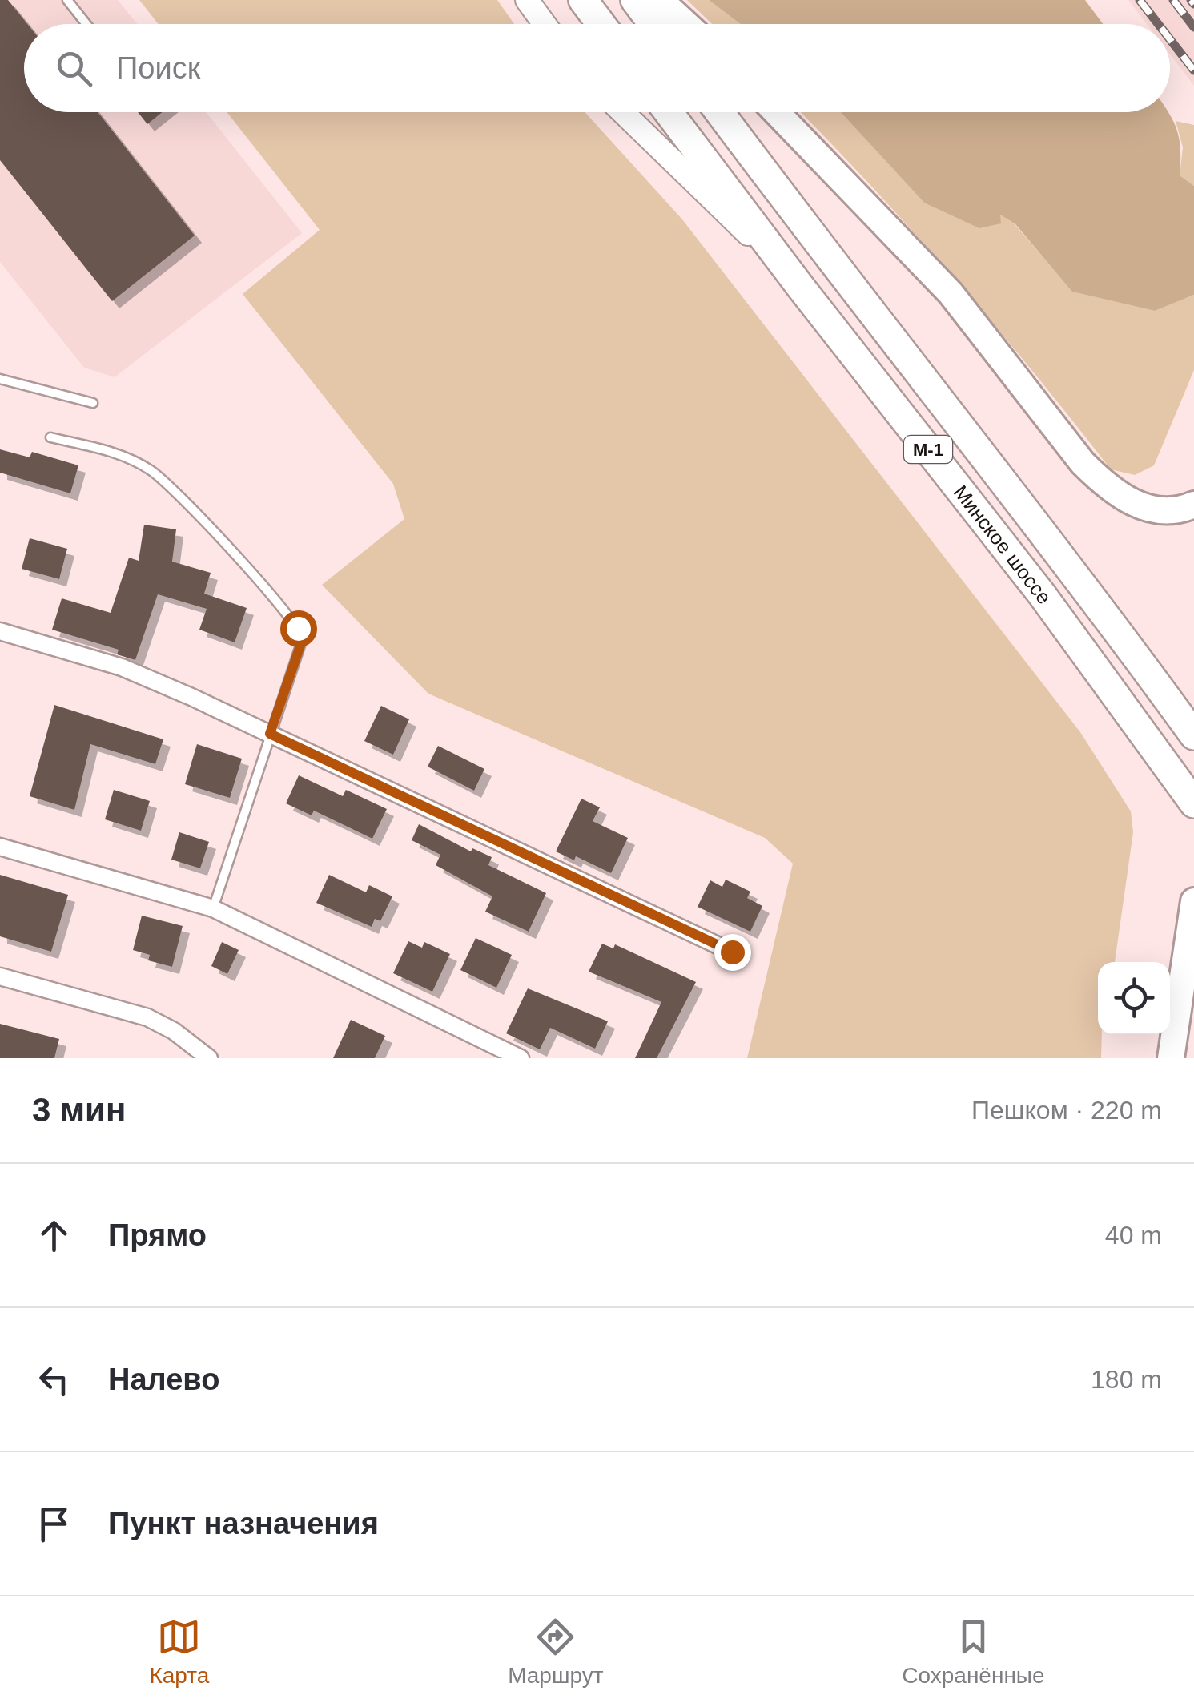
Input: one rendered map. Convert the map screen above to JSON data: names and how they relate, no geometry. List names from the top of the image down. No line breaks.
{"streets":{"highway":["М-1","Минское шоссе"]},"page":{"search":"Поиск","heading":["3 мин","Пешком · 220 m"],"list":[["Прямо","40 m"],["Налево","180 m"],"Пункт назначения"],"nav":["Карта","Маршрут","Сохранённые"]}}
